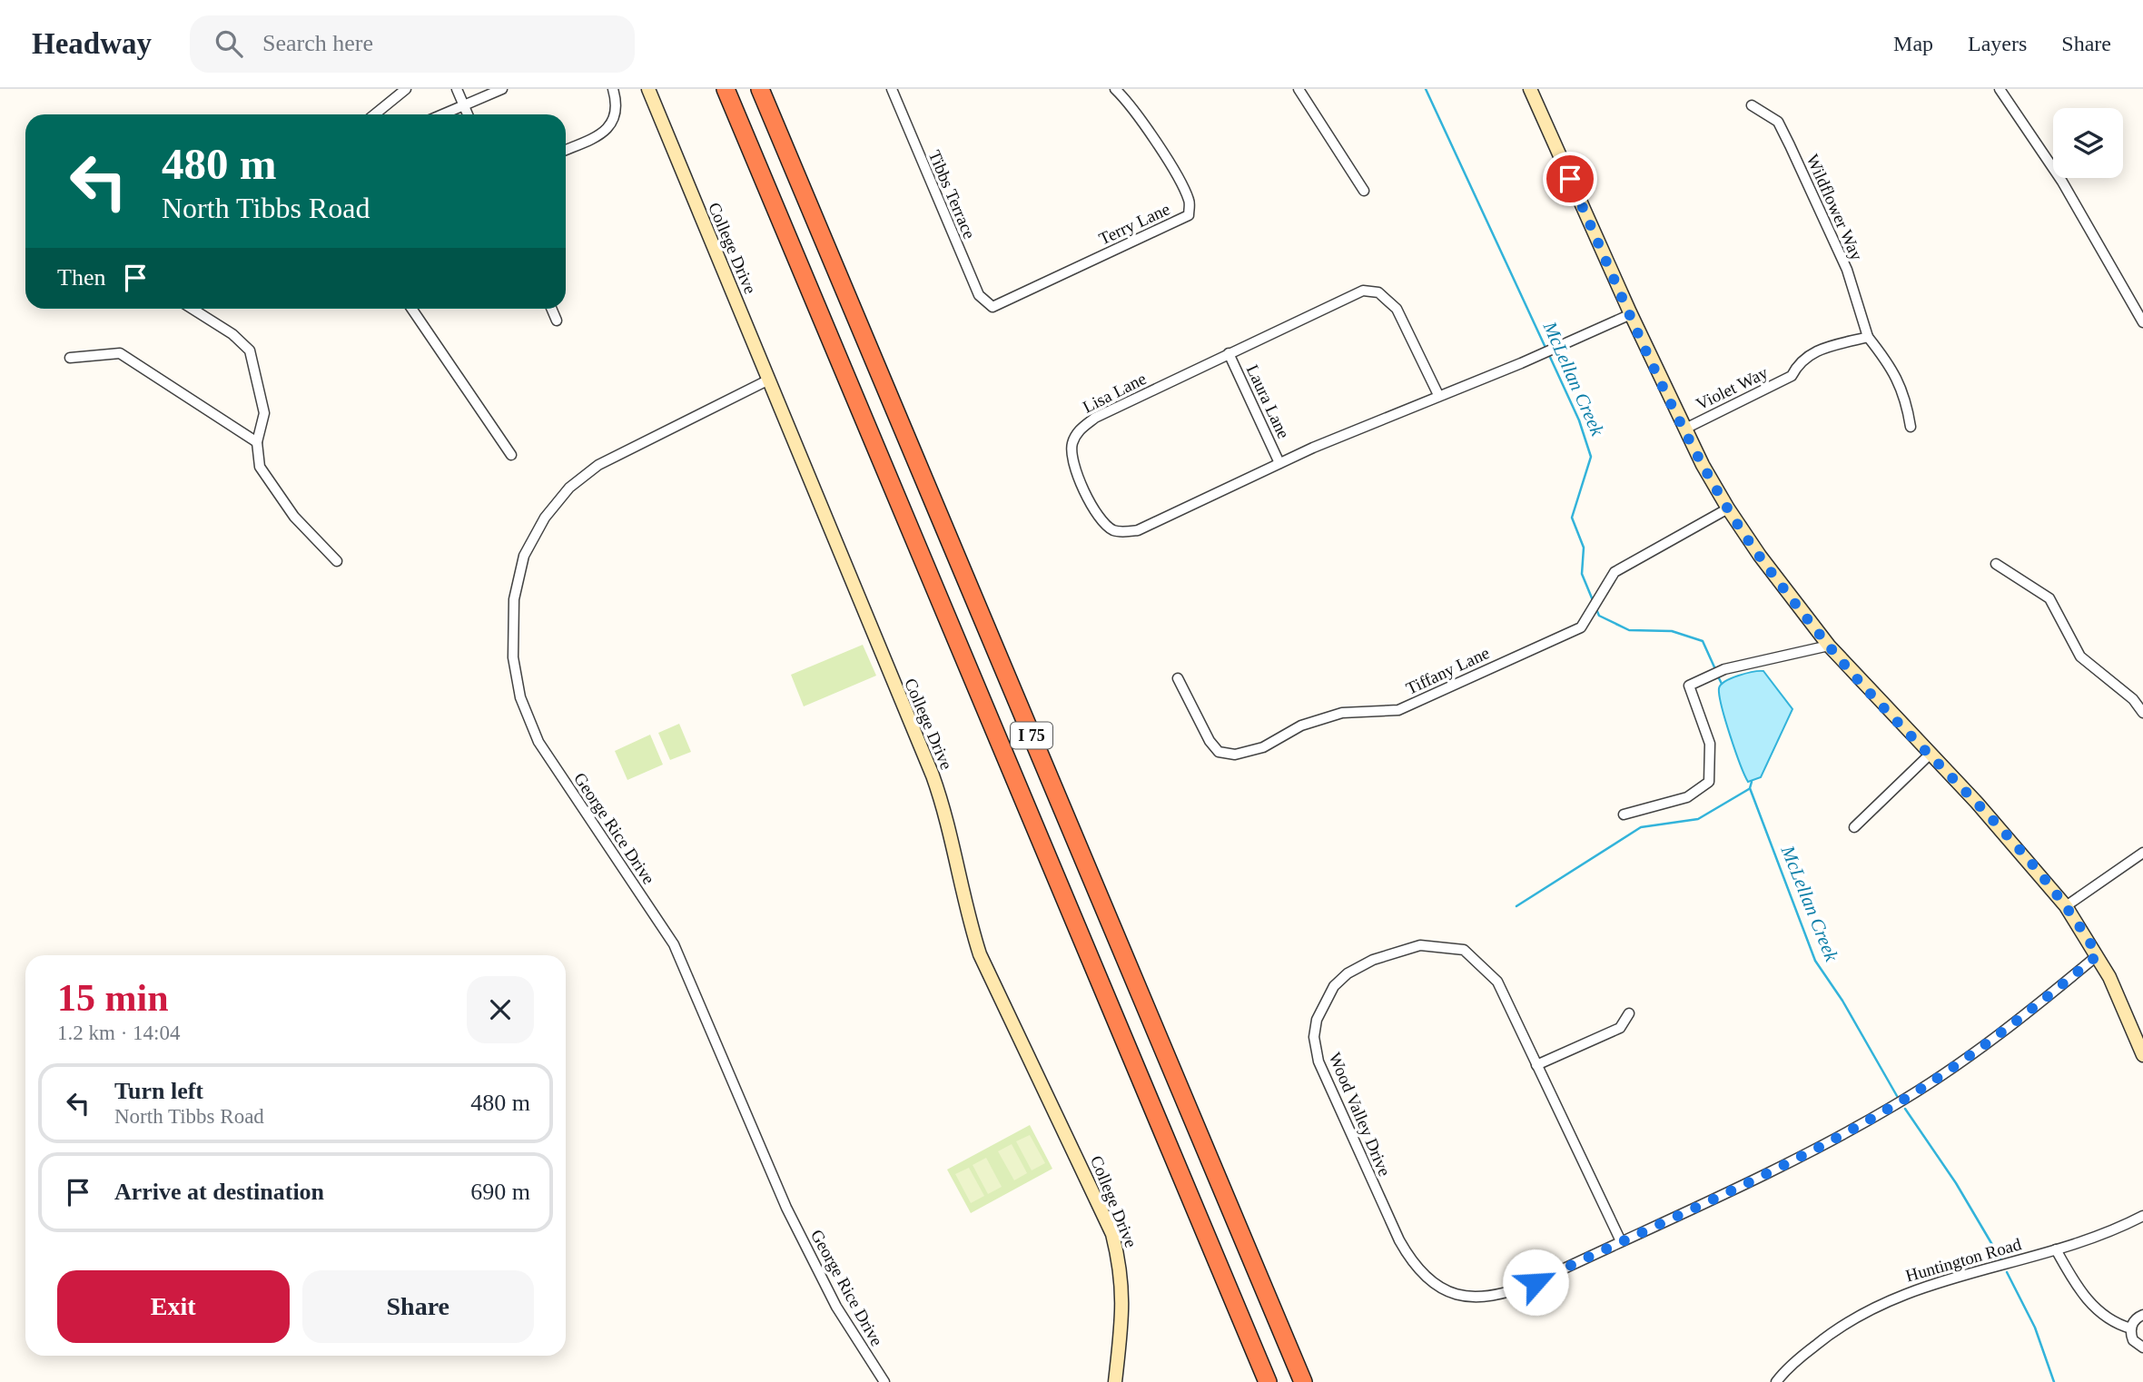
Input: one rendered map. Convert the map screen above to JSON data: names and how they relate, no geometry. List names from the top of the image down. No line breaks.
{"streets":{"highway":["I 75"],"street":["Tibbs Terrace","Wildflower Way","Terry Lane","College Drive","Violet Way","Lisa Lane","Laura Lane","Tiffany Lane","George Rice Drive","Wood Valley Drive","Huntington Road"]},"crossings":[["Tibbs Terrace","Terry Lane"],["Wildflower Way","Violet Way"],["College Drive","George Rice Drive"],["Lisa Lane","Laura Lane"]],"water":["McLellan Creek"],"page":{"header":"Headway","search":"Search here","nav":["Map","Layers","Share"],"turn":["480 m","North Tibbs Road"],"then":"Then","heading":["15 min","1.2 km · 14:04"],"list":[{"name":"Turn left","note":"North Tibbs Road","value":"480 m"},{"name":"Arrive at destination","value":"690 m"}],"buttons":["Exit","Share"]}}
